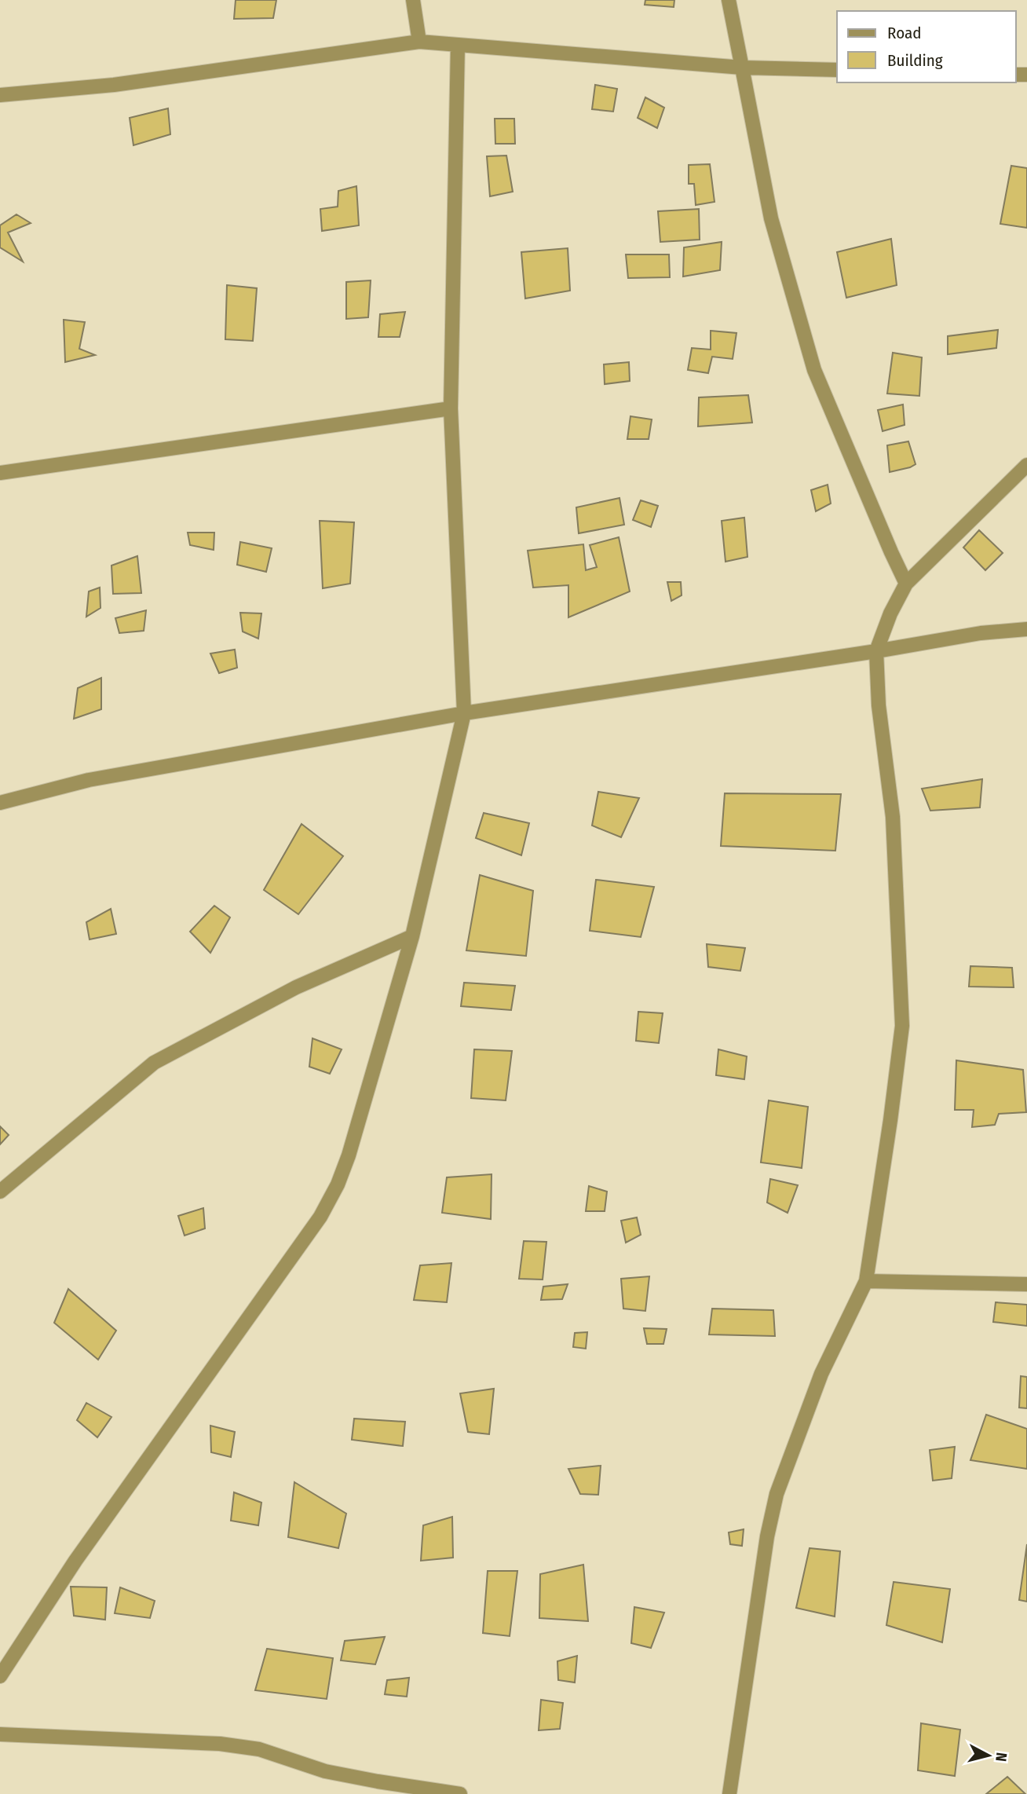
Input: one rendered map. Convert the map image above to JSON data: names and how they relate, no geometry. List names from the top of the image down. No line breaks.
{"legend":["Road","Building"],"north":"right"}
